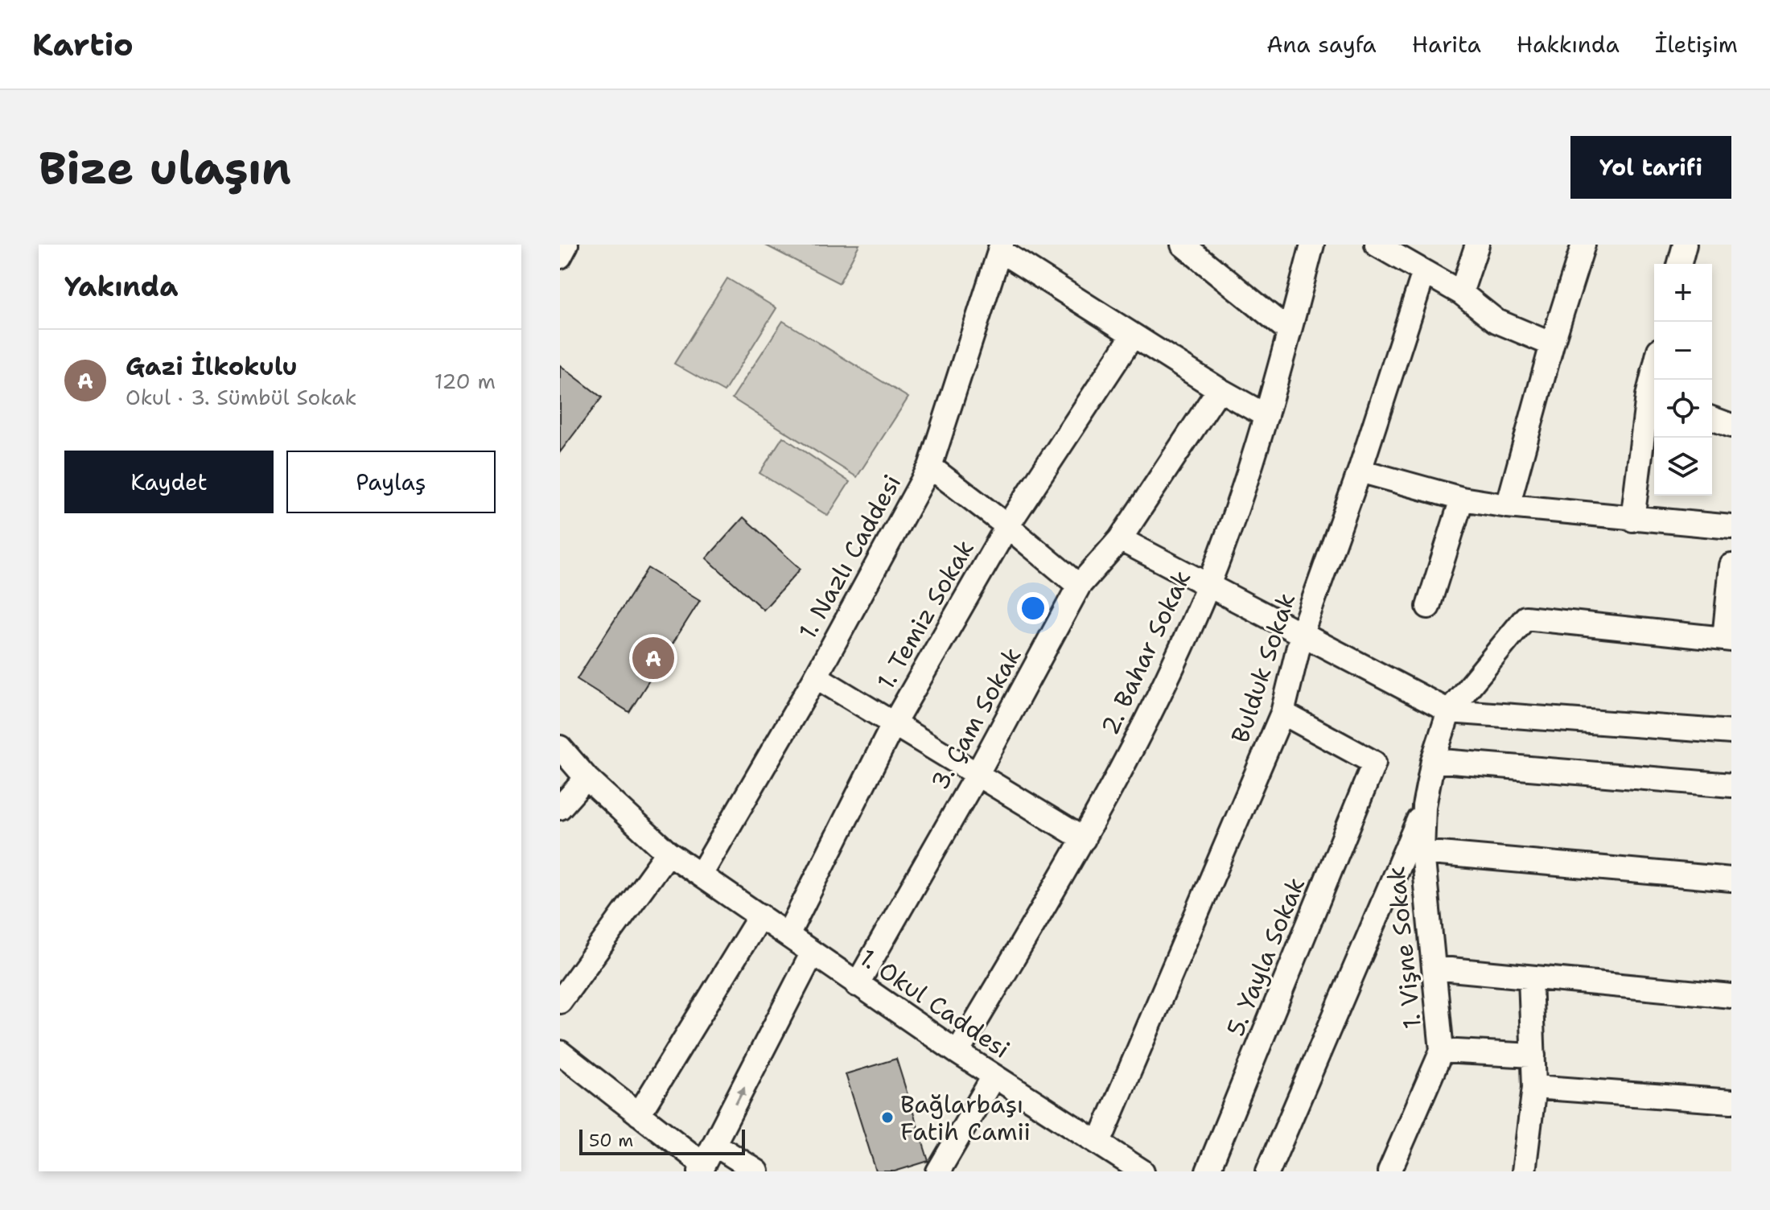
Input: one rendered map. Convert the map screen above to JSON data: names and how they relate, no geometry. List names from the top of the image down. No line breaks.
{"streets":{"street":["1. Nazlı Caddesi","1. Temiz Sokak","2. Bahar Sokak","Bulduk Sokak","3. Çam Sokak","1. Vişne Sokak","5. Yayla Sokak","1. Okul Caddesi"]},"crossings":[["1. Nazlı Caddesi","1. Okul Caddesi"],["1. Temiz Sokak","1. Okul Caddesi"],["2. Bahar Sokak","1. Okul Caddesi"],["Bulduk Sokak","5. Yayla Sokak"],["Bulduk Sokak","1. Okul Caddesi"],["3. Çam Sokak","1. Okul Caddesi"]],"places":["Bağlarbaşı Fatih Camii"],"scale_bar":"50 m","page":{"header":"Kartio","nav":["Ana sayfa","Harita","Hakkında","İletişim"],"buttons":["Yol tarifi",["Kaydet","Paylaş"]],"title":"Bize ulaşın","heading":"Yakında","map_buttons":["+","−"],"list":[{"mark":"A","name":"Gazi İlkokulu","note":"Okul · 3. Sümbül Sokak","value":"120 m"}],"pins":"A","scale":"50 m"}}
